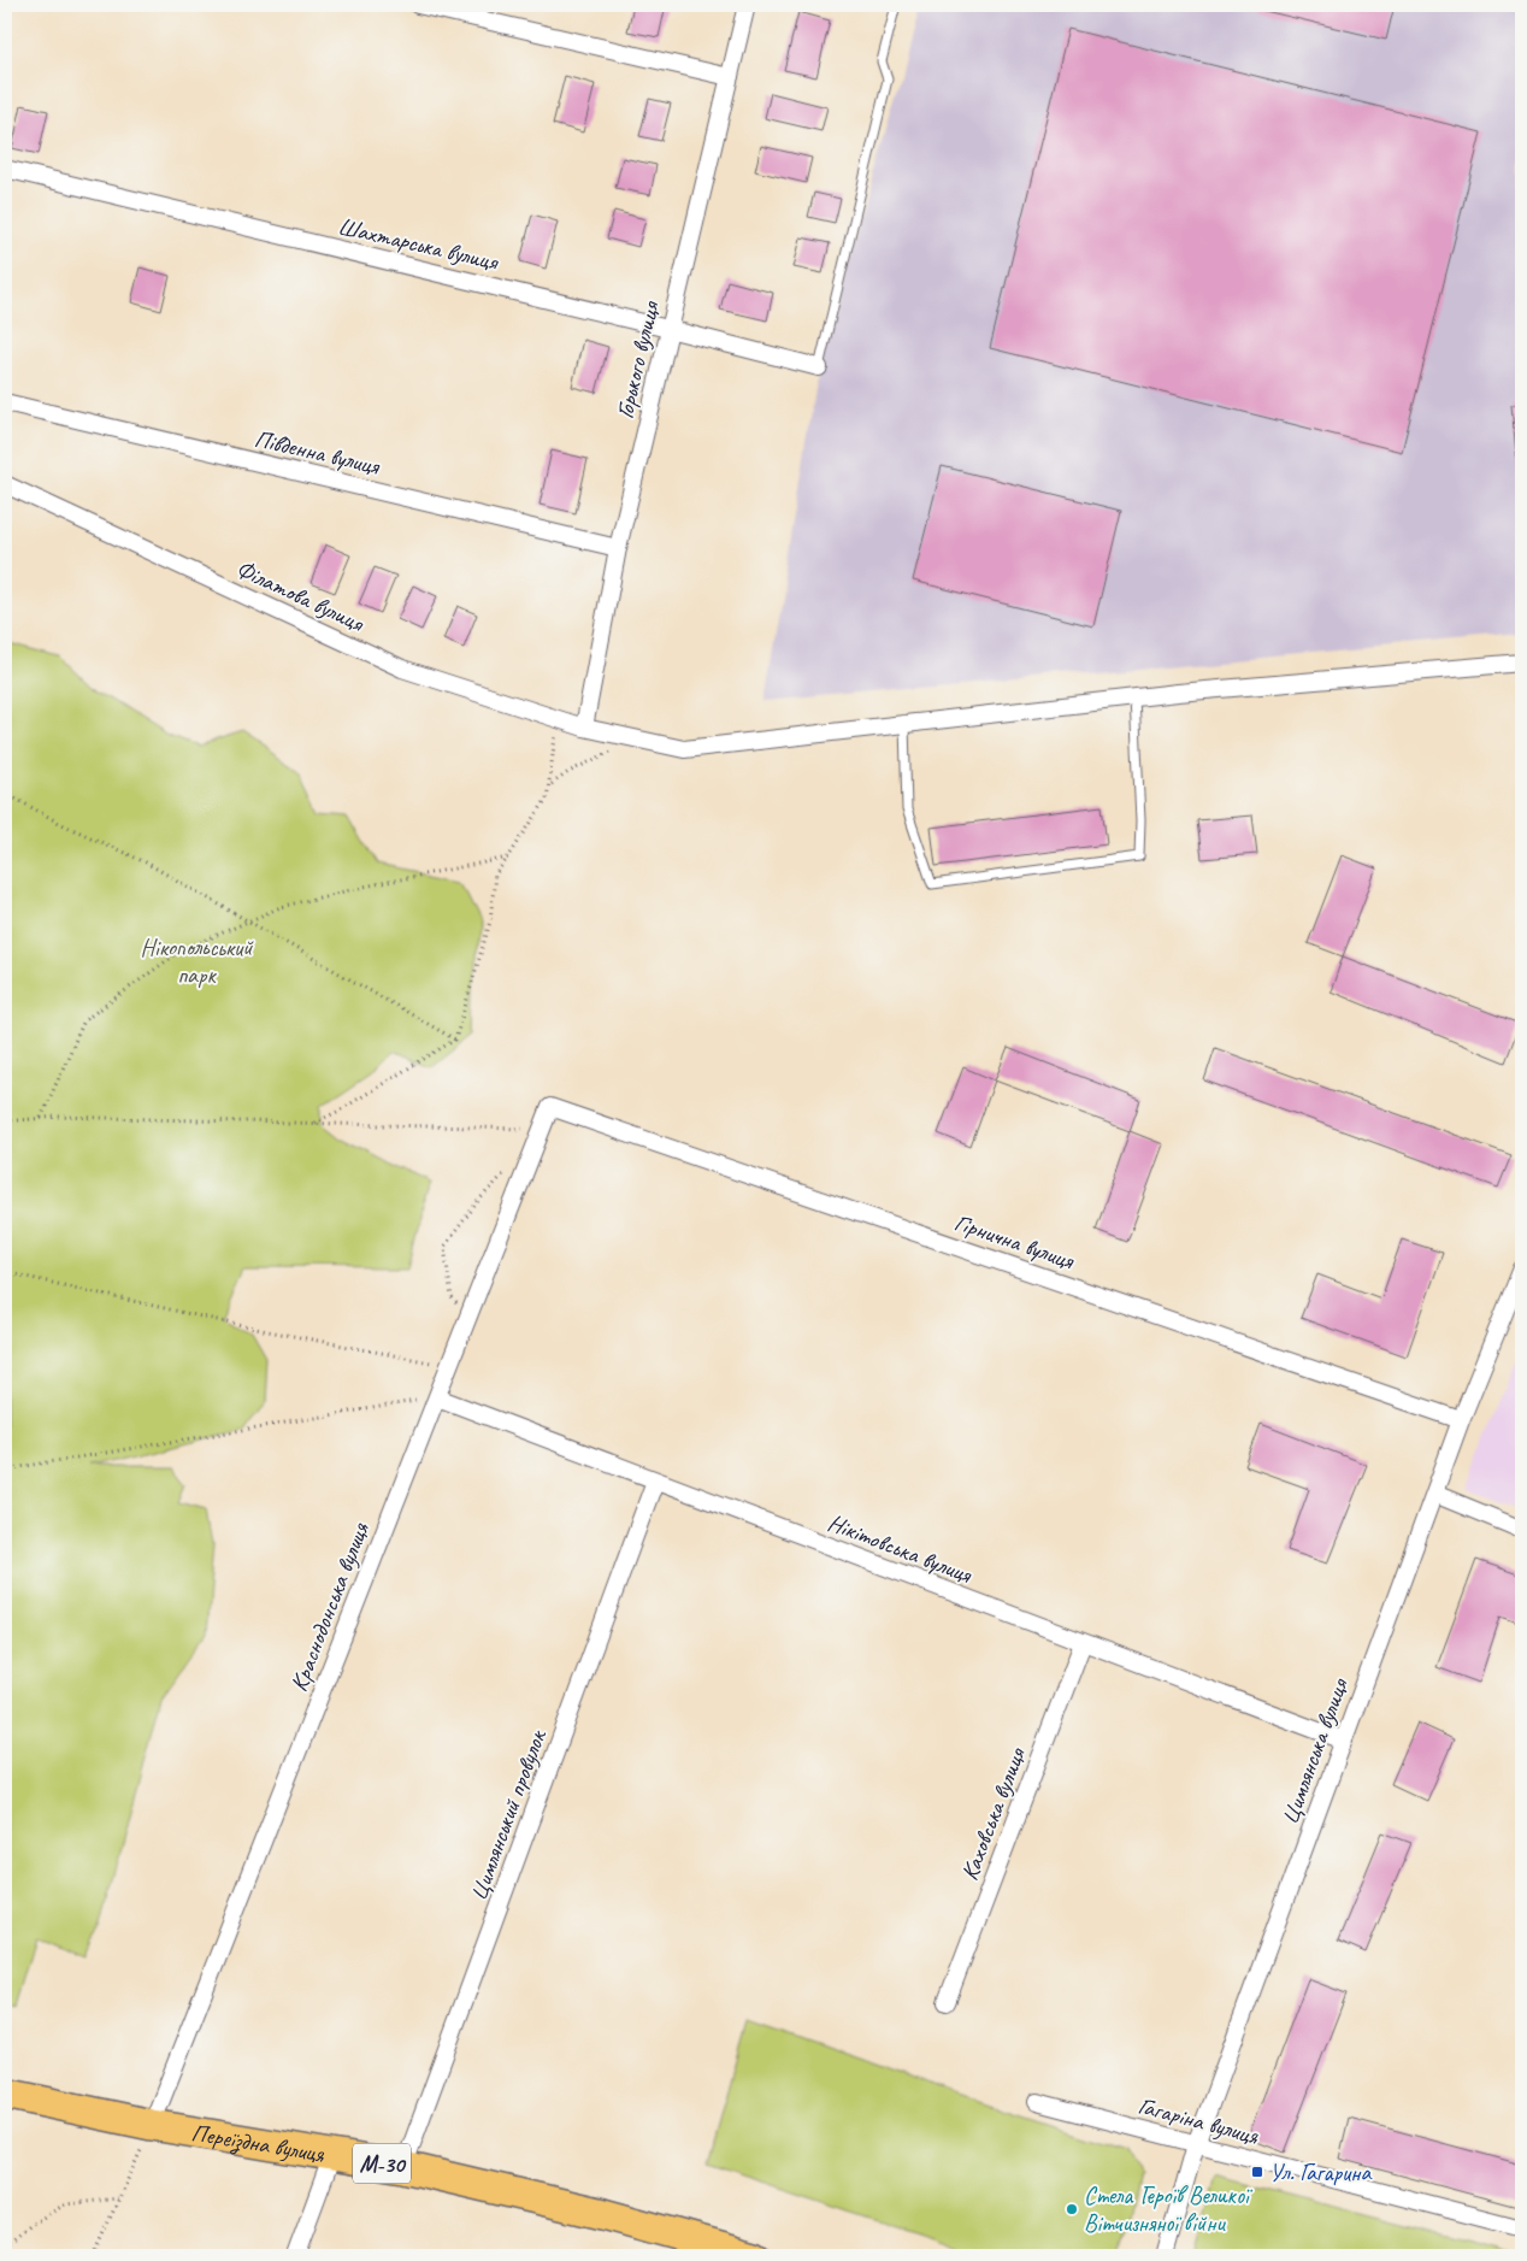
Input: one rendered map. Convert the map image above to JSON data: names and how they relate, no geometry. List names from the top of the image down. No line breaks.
{"streets":{"highway":["Переїздна вулиця","М-30"],"street":["Шахтарська вулиця","Горького вулиця","Південна вулиця","Філатова вулиця","Гірнична вулиця","Нікітовська вулиця","Краснодонська вулиця","Цимлянська вулиця","Каховська вулиця","Цимлянський провулок","Гагаріна вулиця"]},"crossings":[["Шахтарська вулиця","Горького вулиця"],["Горького вулиця","Південна вулиця"],["Горького вулиця","Філатова вулиця"],["Гірнична вулиця","Краснодонська вулиця"],["Гірнична вулиця","Цимлянська вулиця"],["Нікітовська вулиця","Краснодонська вулиця"],["Нікітовська вулиця","Цимлянська вулиця"],["Нікітовська вулиця","Каховська вулиця"],["Нікітовська вулиця","Цимлянський провулок"],["Краснодонська вулиця","Переїздна вулиця"],["Цимлянська вулиця","Гагаріна вулиця"],["Цимлянський провулок","Переїздна вулиця"]],"parks":["Нікопольський парк"],"places":{"transit":["Ул. Гагарина"],"other":["Стела Героїв Великої Вітчизняної війни"]}}
